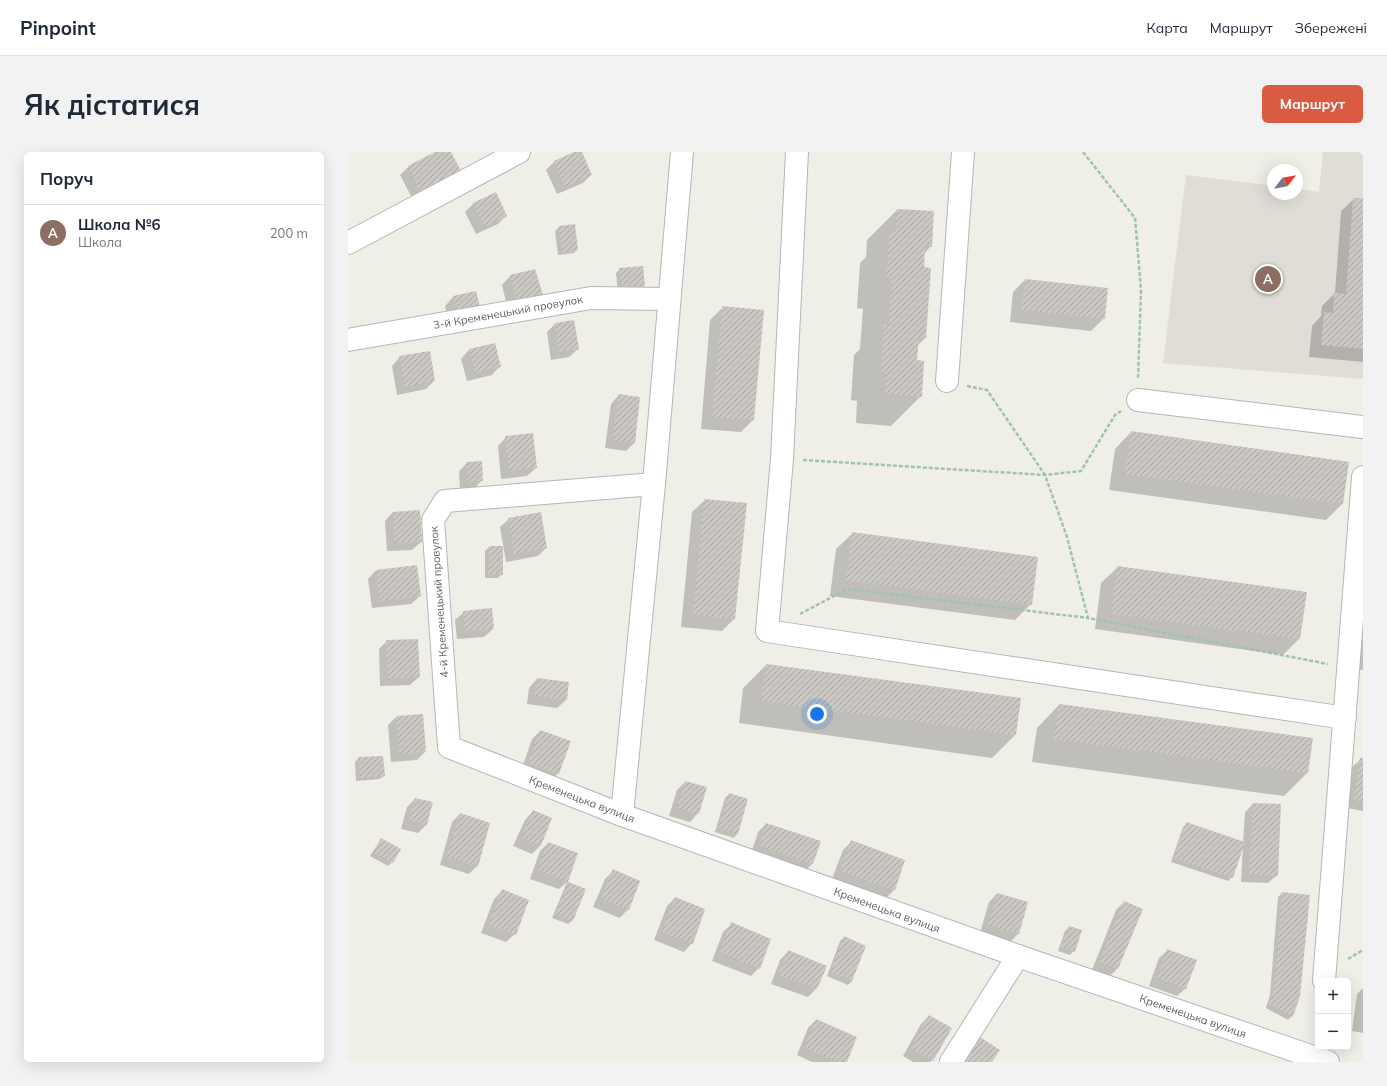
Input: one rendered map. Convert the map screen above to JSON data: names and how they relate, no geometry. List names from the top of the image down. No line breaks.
{"streets":{"street":["3-й Кременецький провулок","4-й Кременецький провулок","Кременецька вулиця"]},"crossings":[["4-й Кременецький провулок","Кременецька вулиця"]],"north":"top right","page":{"header":"Pinpoint","nav":["Карта","Маршрут","Збережені"],"buttons":"Маршрут","title":"Як дістатися","heading":"Поруч","list":[{"mark":"A","name":"Школа №6","note":"Школа","value":"200 m"}],"pins":"A","map_buttons":["+","−"]}}
